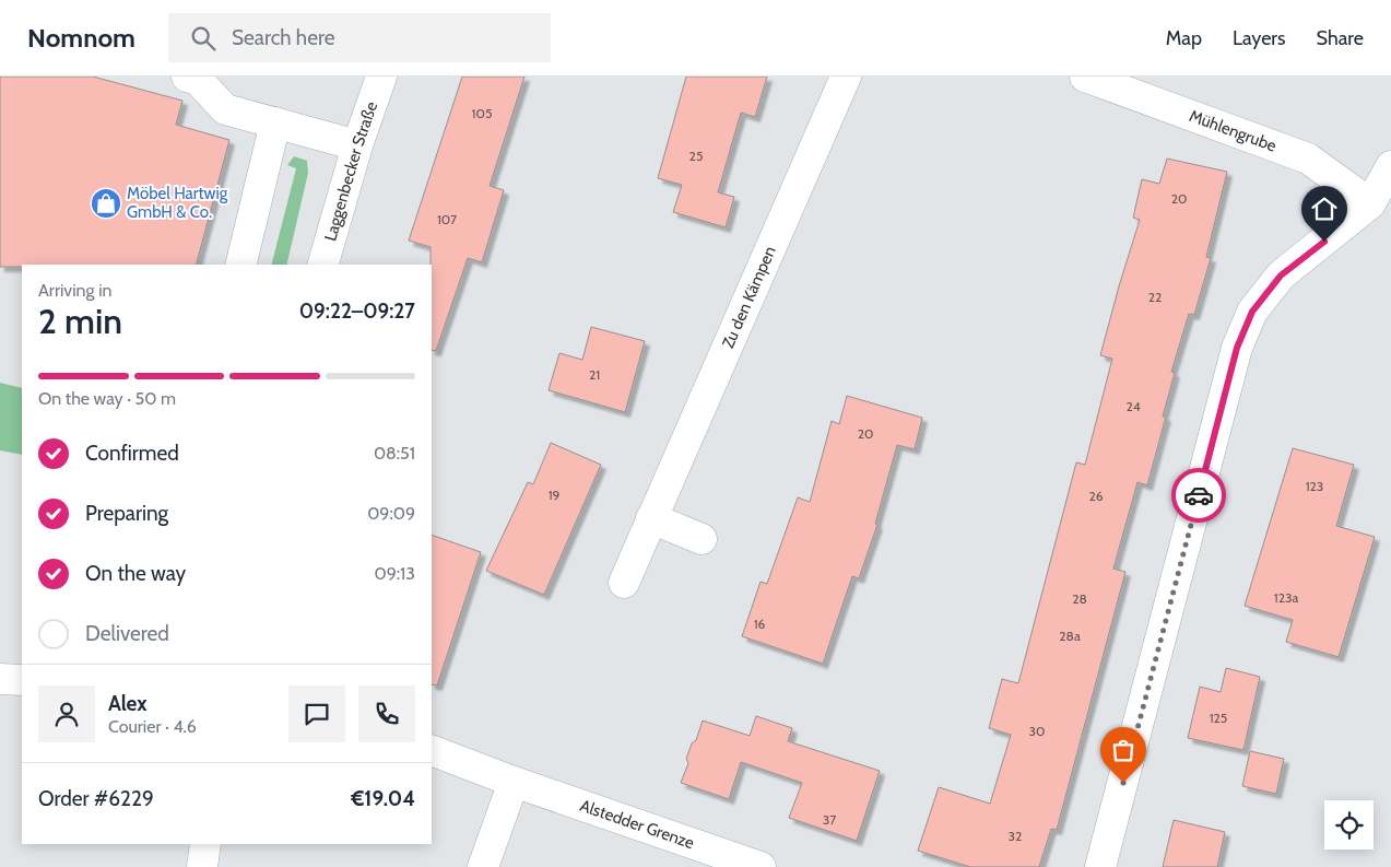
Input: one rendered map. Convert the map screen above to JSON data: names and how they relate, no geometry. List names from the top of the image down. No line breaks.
{"streets":{"street":["Mühlengrube","Laggenbecker Straße","Zu den Kämpen","Alstedder Grenze"]},"places":{"shop":["Möbel Hartwig GmbH & Co."]},"house_numbers":["105","25","20","107","22","21","24","20","123","19","26","123a","28","16","28a","125","30","37","32"],"page":{"header":"Nomnom","search":"Search here","nav":["Map","Layers","Share"],"heading":["2 min","Arriving in","09:22–09:27"],"panel":["Alex","Courier · 4.6","Order #6229","€19.04"],"bar":"On the way · 50 m","list":[["Confirmed","08:51"],["Preparing","09:09"],["On the way","09:13"],"Delivered"]}}
